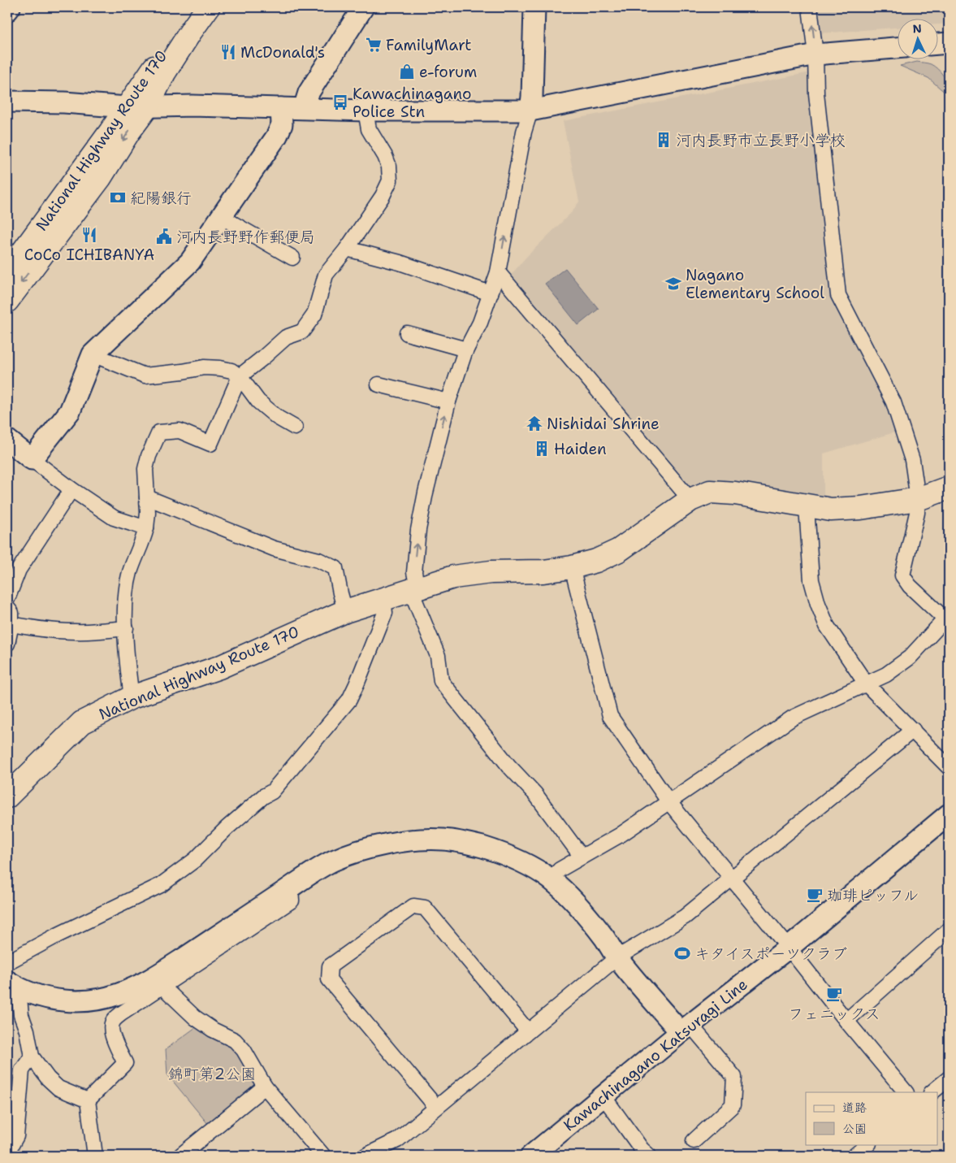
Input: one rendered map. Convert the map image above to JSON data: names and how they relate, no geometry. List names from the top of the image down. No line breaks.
{"streets":{"highway":["National Highway Route 170"],"street":["Kawachinagano Katsuragi Line"]},"parks":["錦町第2公園"],"places":{"supermarket":["FamilyMart"],"restaurant":["McDonald's","CoCo ICHIBANYA"],"shop":["e-forum"],"bus stop":["Kawachinagano Police Stn"],"building":["河内長野市立長野小学校","Haiden"],"bank":["紀陽銀行"],"public building":["河内長野野作郵便局"],"school or university":["Nagano Elementary School"],"temple":["Nishidai Shrine"],"cafe":["珈琲ピッフル","フェニックス"],"sports":["キタイスポーツクラブ"]},"legend":["道路","公園"],"north":"top"}
